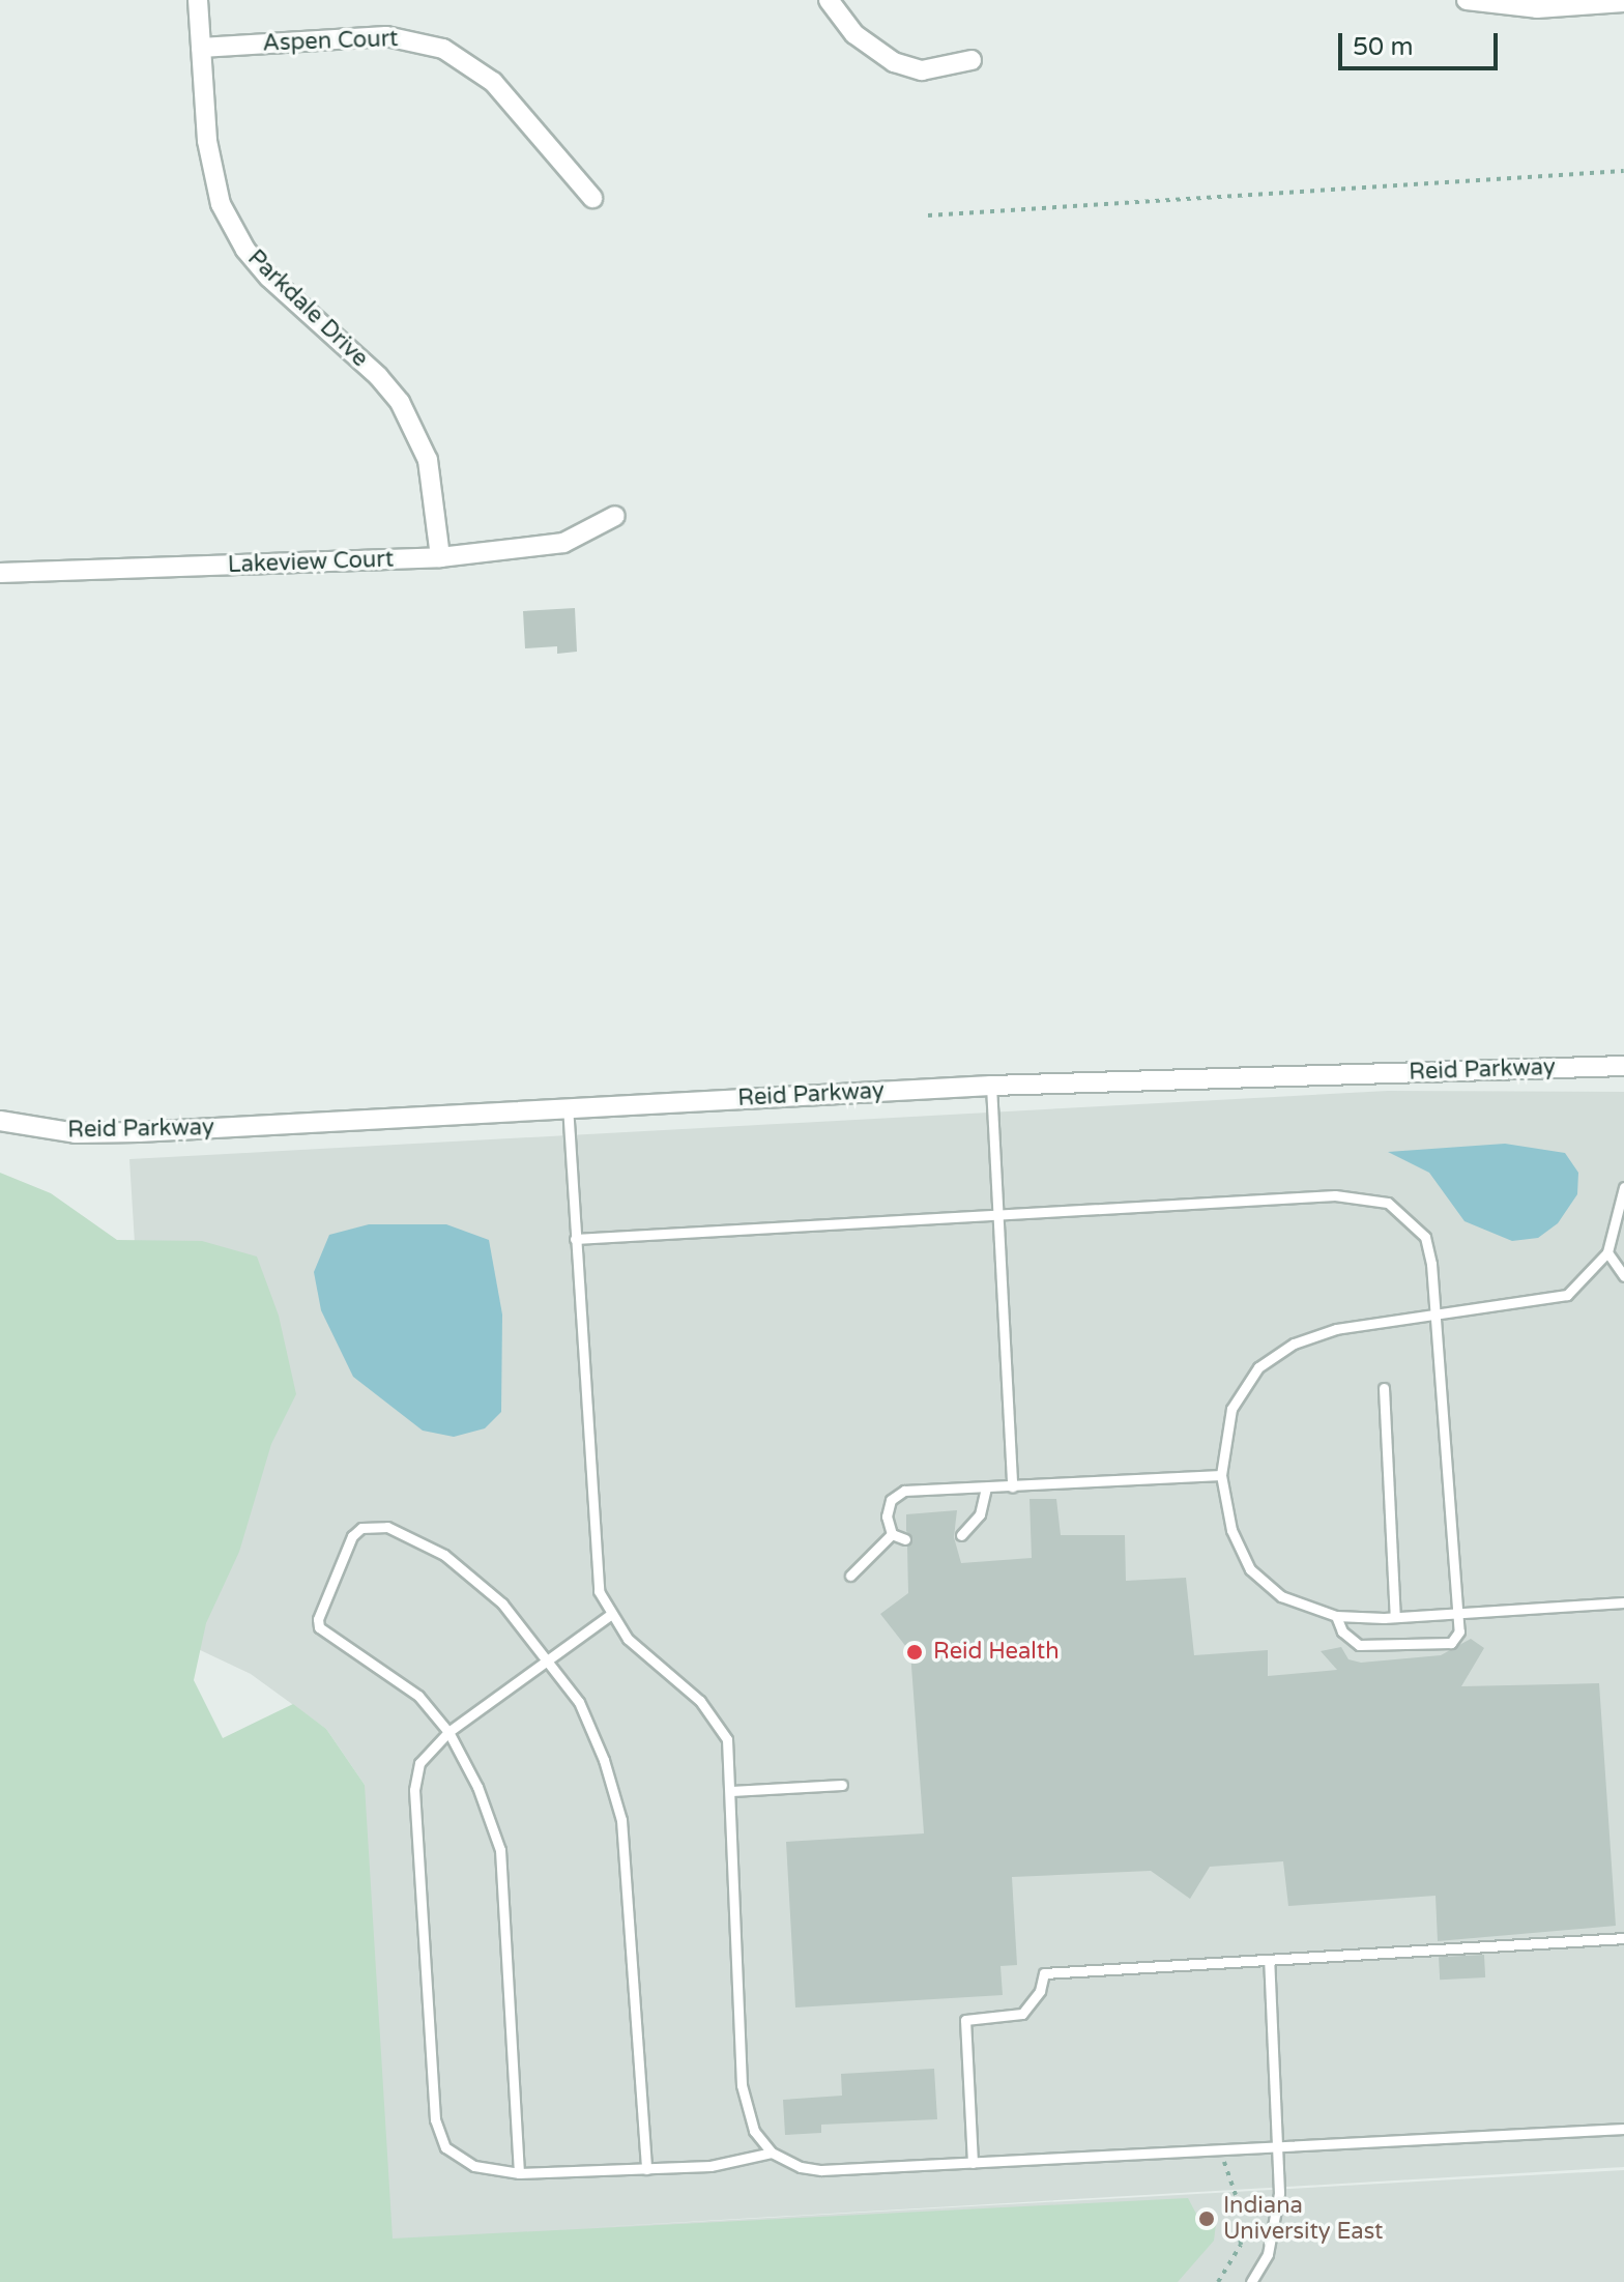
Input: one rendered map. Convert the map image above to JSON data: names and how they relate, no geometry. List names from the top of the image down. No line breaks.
{"streets":{"street":["Aspen Court","Parkdale Drive","Lakeview Court","Reid Parkway"]},"crossings":[["Aspen Court","Parkdale Drive"],["Parkdale Drive","Lakeview Court"]],"places":["Reid Health","Indiana University East"],"scale_bar":"50 m"}
